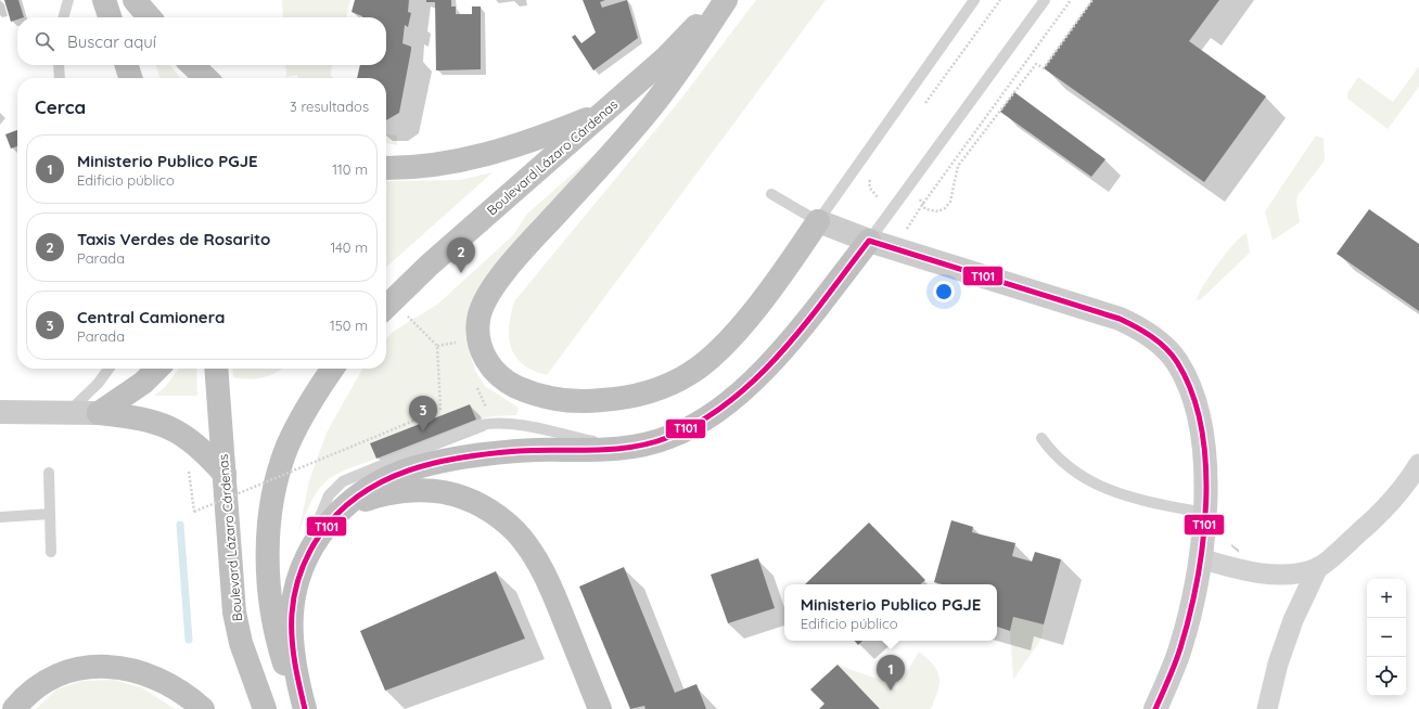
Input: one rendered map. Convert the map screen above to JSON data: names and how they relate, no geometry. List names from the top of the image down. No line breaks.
{"streets":{"highway":["Boulevard Lázaro Cárdenas"]},"lines":["transit line T101"],"page":{"search":"Buscar aquí","heading":["Cerca","3 resultados"],"list":[{"mark":"1","name":"Ministerio Publico PGJE","note":"Edificio público","value":"110 m"},{"mark":"2","name":"Taxis Verdes de Rosarito","note":"Parada","value":"140 m"},{"mark":"3","name":"Central Camionera","note":"Parada","value":"150 m"}],"pins":["2","3","1"],"map_buttons":["+","−"],"popup":["Ministerio Publico PGJE","Edificio público"]}}
